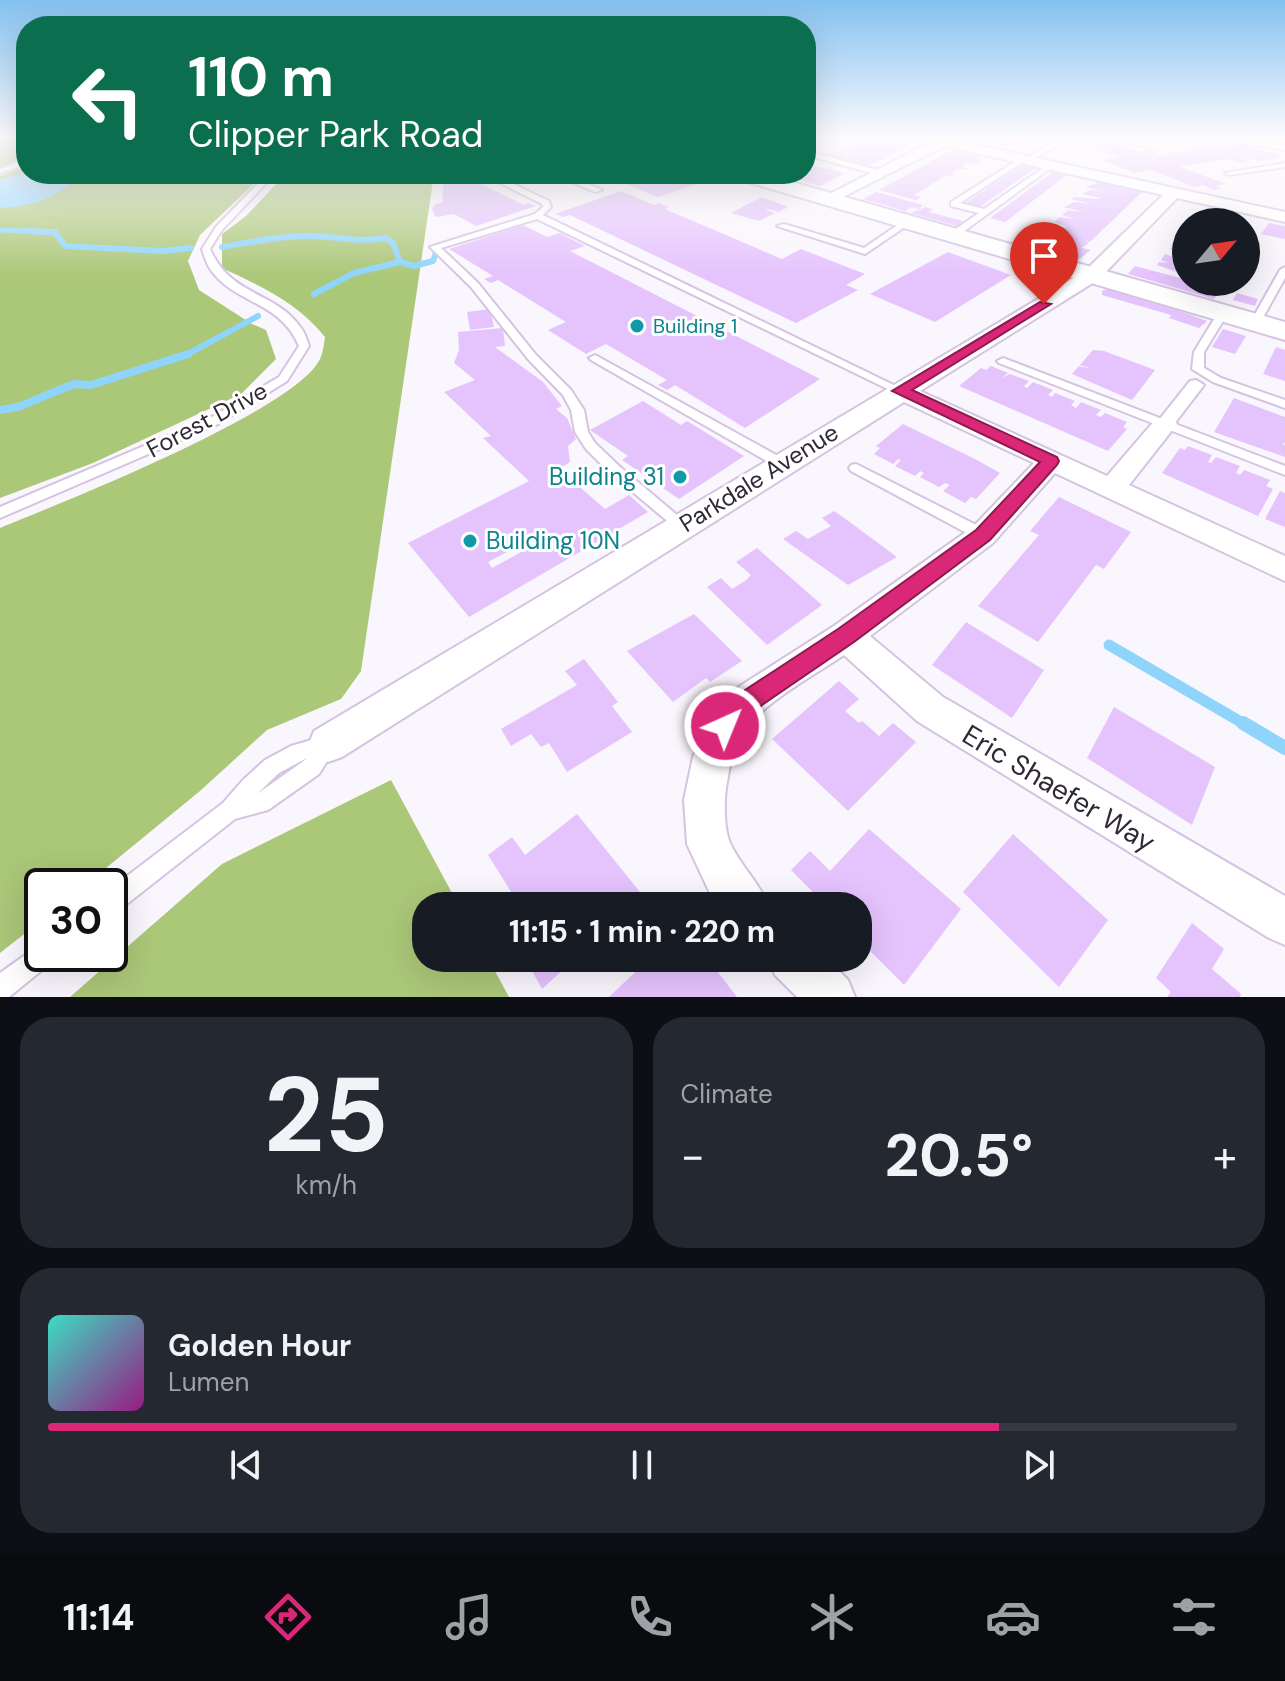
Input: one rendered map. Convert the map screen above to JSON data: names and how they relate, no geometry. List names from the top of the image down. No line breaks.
{"streets":{"street":["Parkdale Avenue","Eric Shaefer Way"],"lane":["Forest Drive"]},"places":["Building 1","Building 31","Building 10N"],"north":"top right","page":{"turn":["110 m","Clipper Park Road"],"limit":"30","trip":"11:15 · 1 min · 220 m","tile":[["25","km/h"],"Climate"],"heat":["−","20.5°","+"],"song":["Golden Hour","Lumen"],"tabs":"11:14"}}
